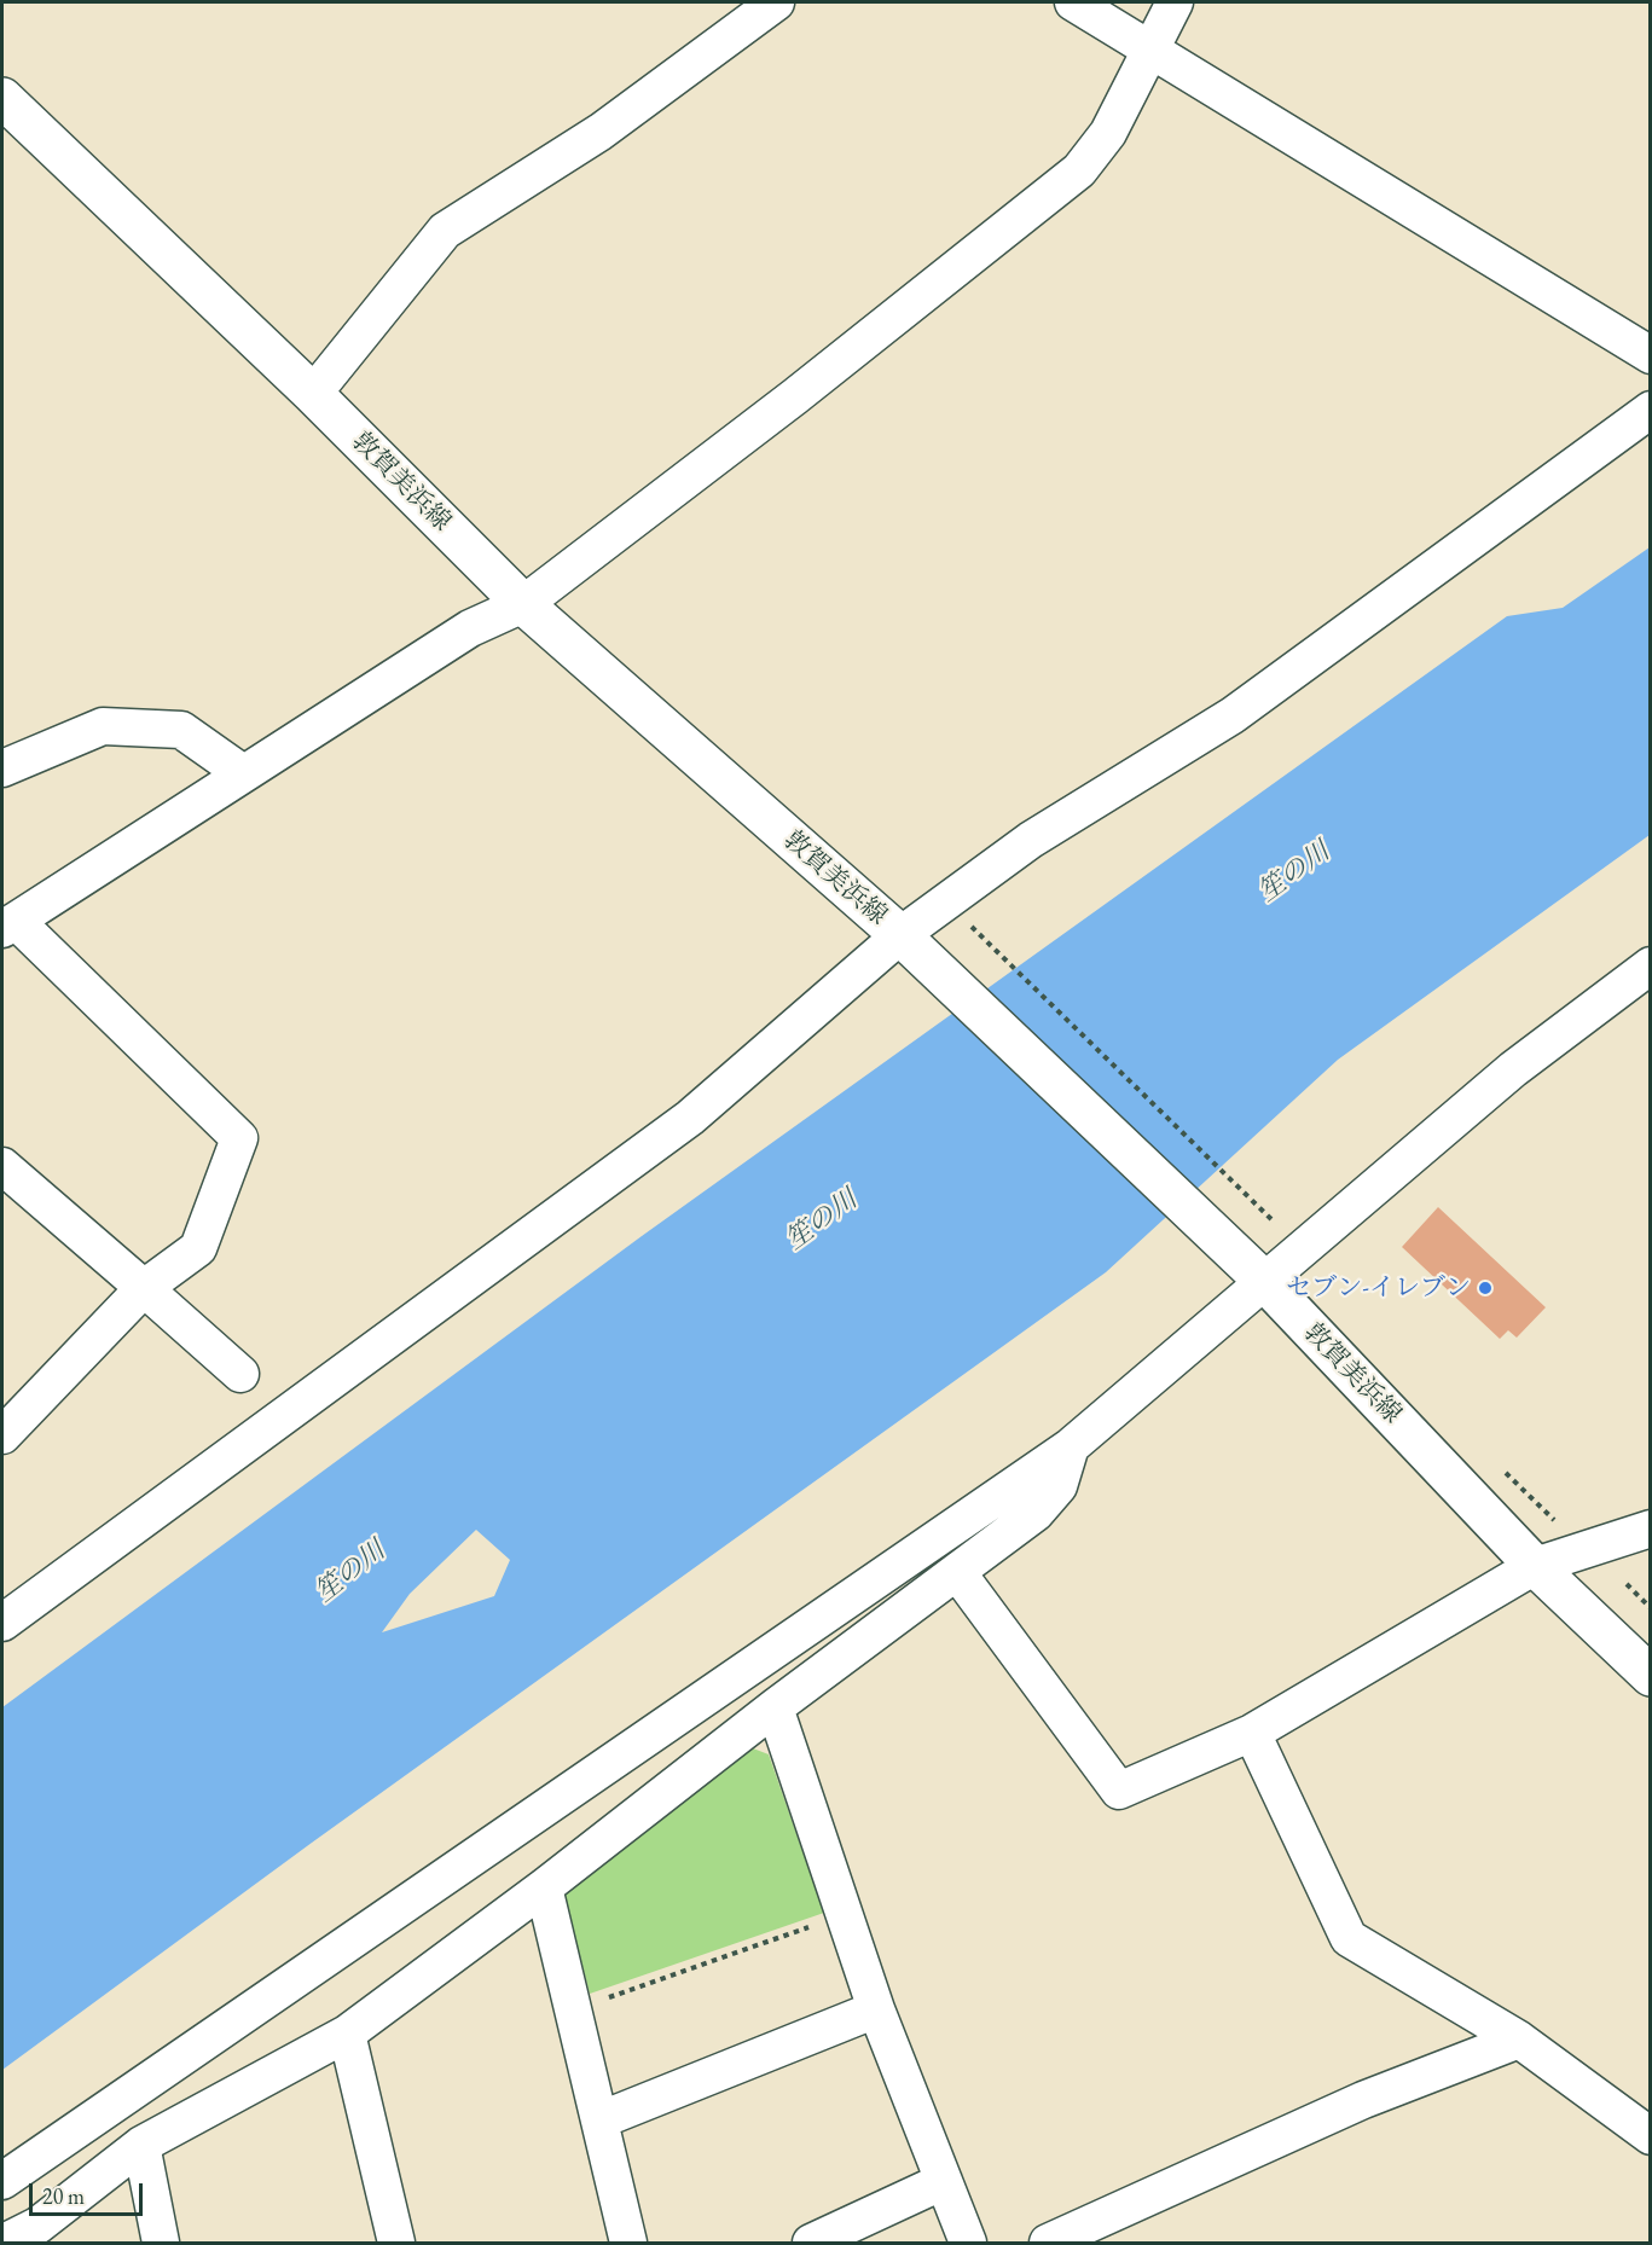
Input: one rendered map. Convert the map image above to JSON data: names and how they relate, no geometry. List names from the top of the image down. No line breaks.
{"streets":{"main road":["敦賀美浜線"]},"water":["笙の川"],"places":["セブン-イレブン"],"scale_bar":"20 m"}
